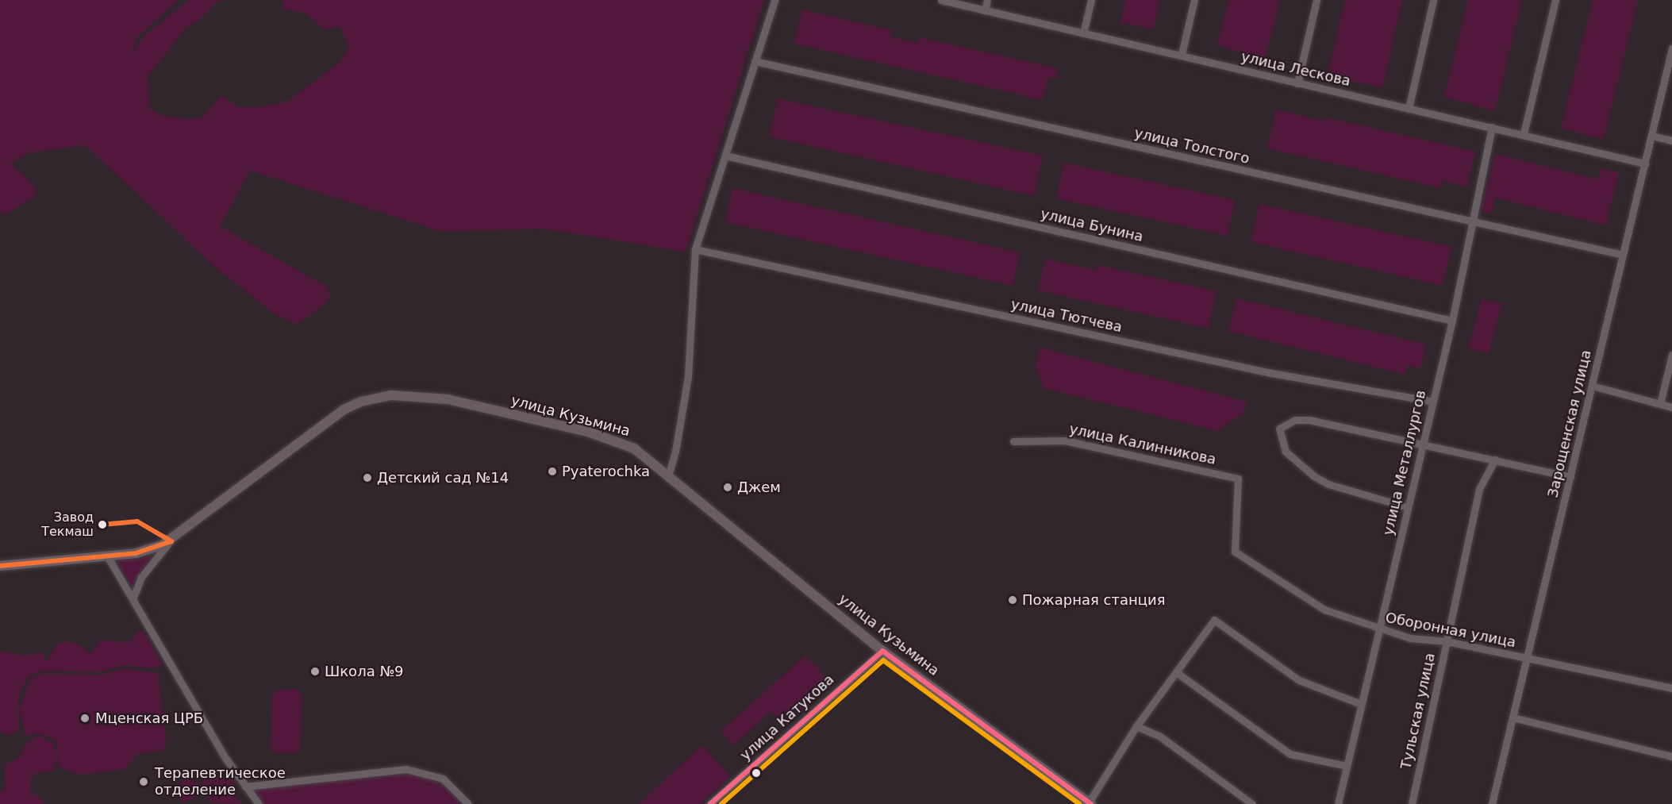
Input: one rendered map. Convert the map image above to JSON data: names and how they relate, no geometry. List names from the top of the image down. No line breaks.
{"streets":{"main road":["улица Кузьмина"],"street":["улица Лескова","улица Толстого","улица Бунина","улица Тютчева","Зарощенская улица","улица Калинникова","улица Металлургов","Оборонная улица","Тульская улица","улица Катукова"]},"crossings":[["улица Лескова","Зарощенская улица"],["улица Лескова","улица Металлургов"],["улица Толстого","Зарощенская улица"],["улица Толстого","улица Металлургов"],["улица Бунина","улица Металлургов"],["улица Тютчева","улица Металлургов"],["улица Кузьмина","улица Катукова"],["Зарощенская улица","Оборонная улица"],["улица Калинникова","Оборонная улица"],["улица Металлургов","Оборонная улица"],["Оборонная улица","Тульская улица"]],"places":["Pyaterochka","Детский сад №14","Джем","Завод Текмаш","Пожарная станция","Школа №9","Мценская ЦРБ","Терапевтическое отделение"]}
